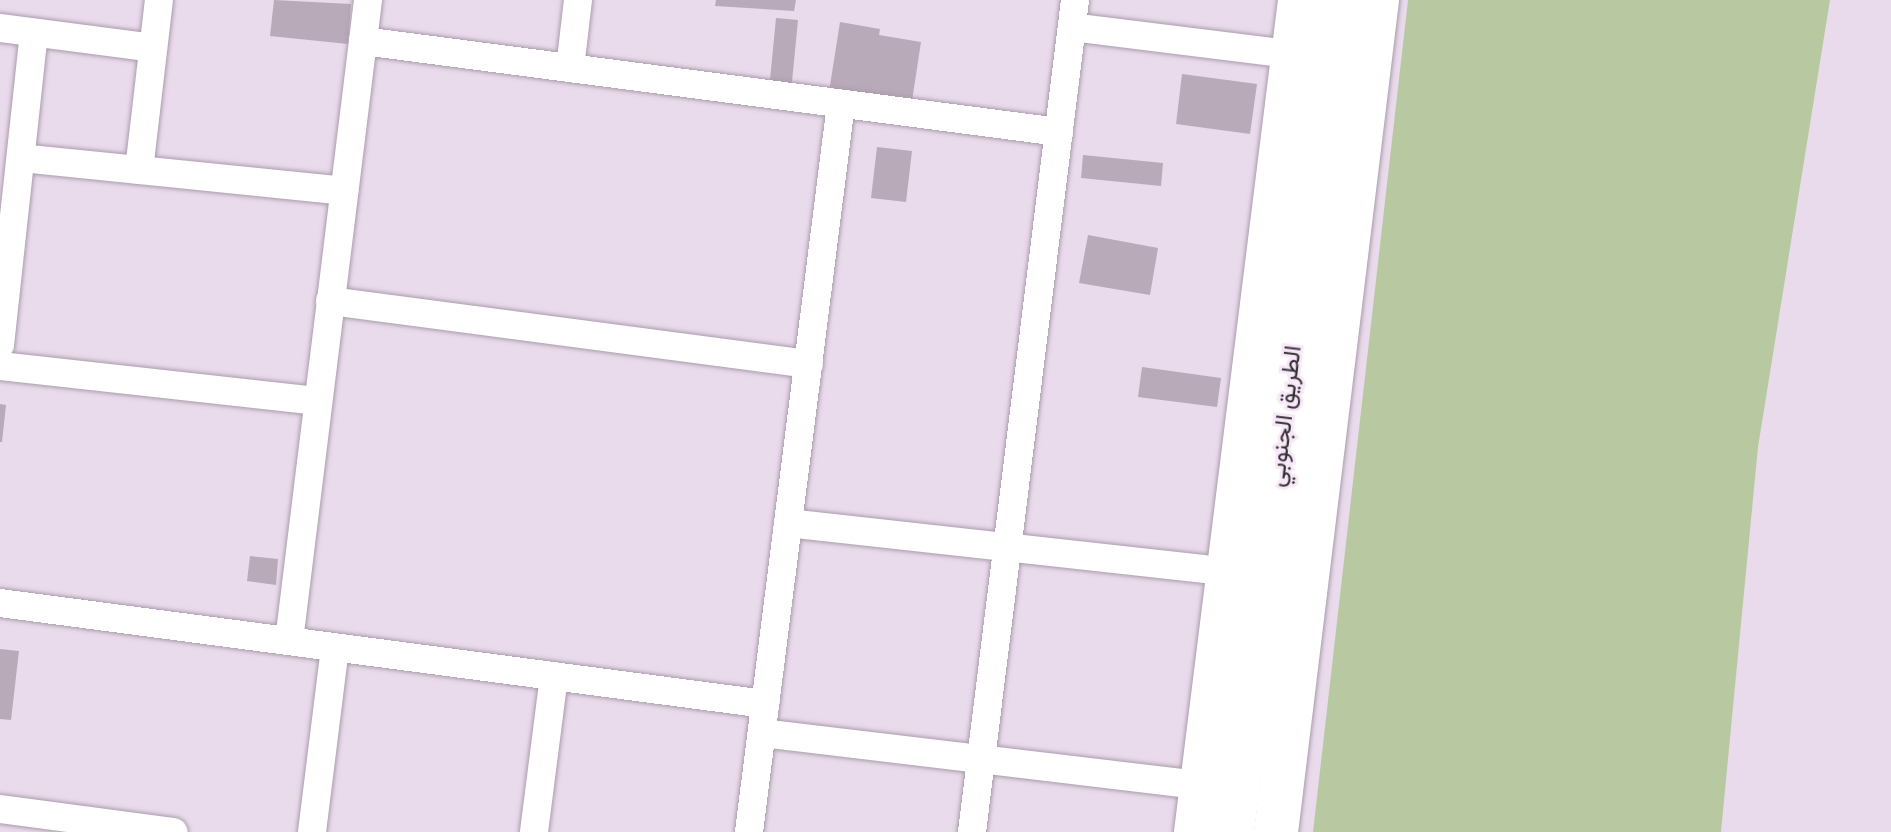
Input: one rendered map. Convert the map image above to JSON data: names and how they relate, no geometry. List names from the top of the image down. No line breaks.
{"streets":{"main road":["الطريق الجنوبي"]}}
